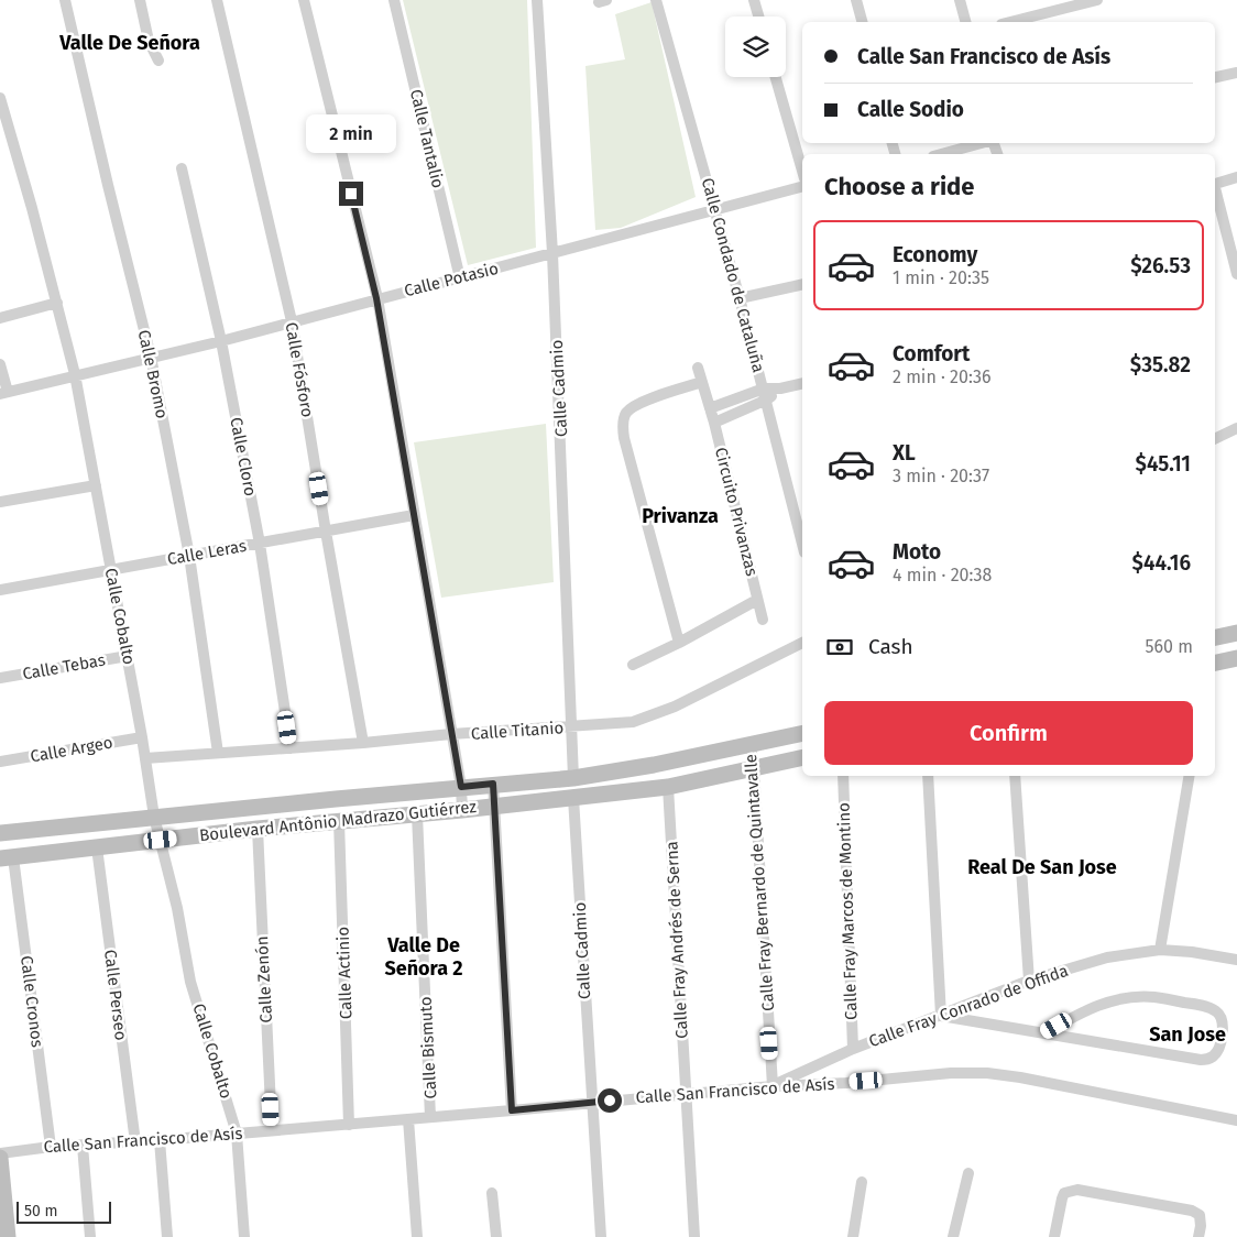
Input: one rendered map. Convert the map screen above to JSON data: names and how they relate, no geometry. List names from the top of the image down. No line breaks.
{"streets":{"street":["Calle Tantalio","Calle Condado de Cataluña","Calle Potasio","Calle Fósforo","Calle Bromo","Calle Cadmio","Calle Cloro","Circuito Privanzas","Calle Leras","Calle Cobalto","Calle Tebas","Calle Titanio","Calle Argeo","Boulevard Antônio Madrazo Gutiérrez","Calle Fray Bernardo de Quintavalle","Calle Fray Marcos de Montino","Calle Fray Andrés de Serna","Calle Actinio","Calle Zenón","Calle Perseo","Calle Cronos","Calle Fray Conrado de Offida","Calle Bismuto","Calle San Francisco de Asís"]},"crossings":[["Calle Tantalio","Calle Potasio"],["Calle Condado de Cataluña","Calle Potasio"],["Calle Potasio","Calle Fósforo"],["Calle Potasio","Calle Bromo"],["Calle Potasio","Calle Cadmio"],["Calle Potasio","Calle Cloro"],["Calle Potasio","Calle Cobalto"],["Calle Fósforo","Calle Leras"],["Calle Fósforo","Calle Titanio"],["Calle Bromo","Calle Leras"],["Calle Bromo","Calle Titanio"],["Calle Cadmio","Calle Titanio"],["Calle Cadmio","Boulevard Antônio Madrazo Gutiérrez"],["Calle Cadmio","Calle San Francisco de Asís"],["Calle Cloro","Calle Leras"],["Calle Cloro","Calle Titanio"],["Calle Leras","Calle Cobalto"],["Calle Cobalto","Calle Tebas"],["Calle Cobalto","Calle Titanio"],["Calle Cobalto","Calle Argeo"],["Calle Cobalto","Boulevard Antônio Madrazo Gutiérrez"],["Calle Cobalto","Calle San Francisco de Asís"],["Boulevard Antônio Madrazo Gutiérrez","Calle Fray Bernardo de Quintavalle"],["Boulevard Antônio Madrazo Gutiérrez","Calle Fray Andrés de Serna"],["Boulevard Antônio Madrazo Gutiérrez","Calle Actinio"],["Boulevard Antônio Madrazo Gutiérrez","Calle Zenón"],["Boulevard Antônio Madrazo Gutiérrez","Calle Perseo"],["Boulevard Antônio Madrazo Gutiérrez","Calle Cronos"],["Boulevard Antônio Madrazo Gutiérrez","Calle Bismuto"],["Calle Fray Bernardo de Quintavalle","Calle Fray Conrado de Offida"],["Calle Fray Bernardo de Quintavalle","Calle San Francisco de Asís"],["Calle Fray Marcos de Montino","Calle Fray Conrado de Offida"],["Calle Fray Andrés de Serna","Calle San Francisco de Asís"],["Calle Actinio","Calle San Francisco de Asís"],["Calle Zenón","Calle San Francisco de Asís"],["Calle Perseo","Calle San Francisco de Asís"],["Calle Cronos","Calle San Francisco de Asís"],["Calle Fray Conrado de Offida","Calle San Francisco de Asís"],["Calle Bismuto","Calle San Francisco de Asís"]],"districts":["Valle De Señora","Privanza","Real De San Jose","Valle De Señora 2","San Jose"],"scale_bar":"50 m","page":{"banner":["Calle San Francisco de Asís","Calle Sodio"],"bubble":"2 min","heading":"Choose a ride","list":[{"name":"Economy","note":"1 min · 20:35","value":"$26.53"},{"name":"Comfort","note":"2 min · 20:36","value":"$35.82"},{"name":"XL","note":"3 min · 20:37","value":"$45.11"},{"name":"Moto","note":"4 min · 20:38","value":"$44.16"}],"pay":["Cash","560 m"],"buttons":"Confirm","scale":"50 m"}}
